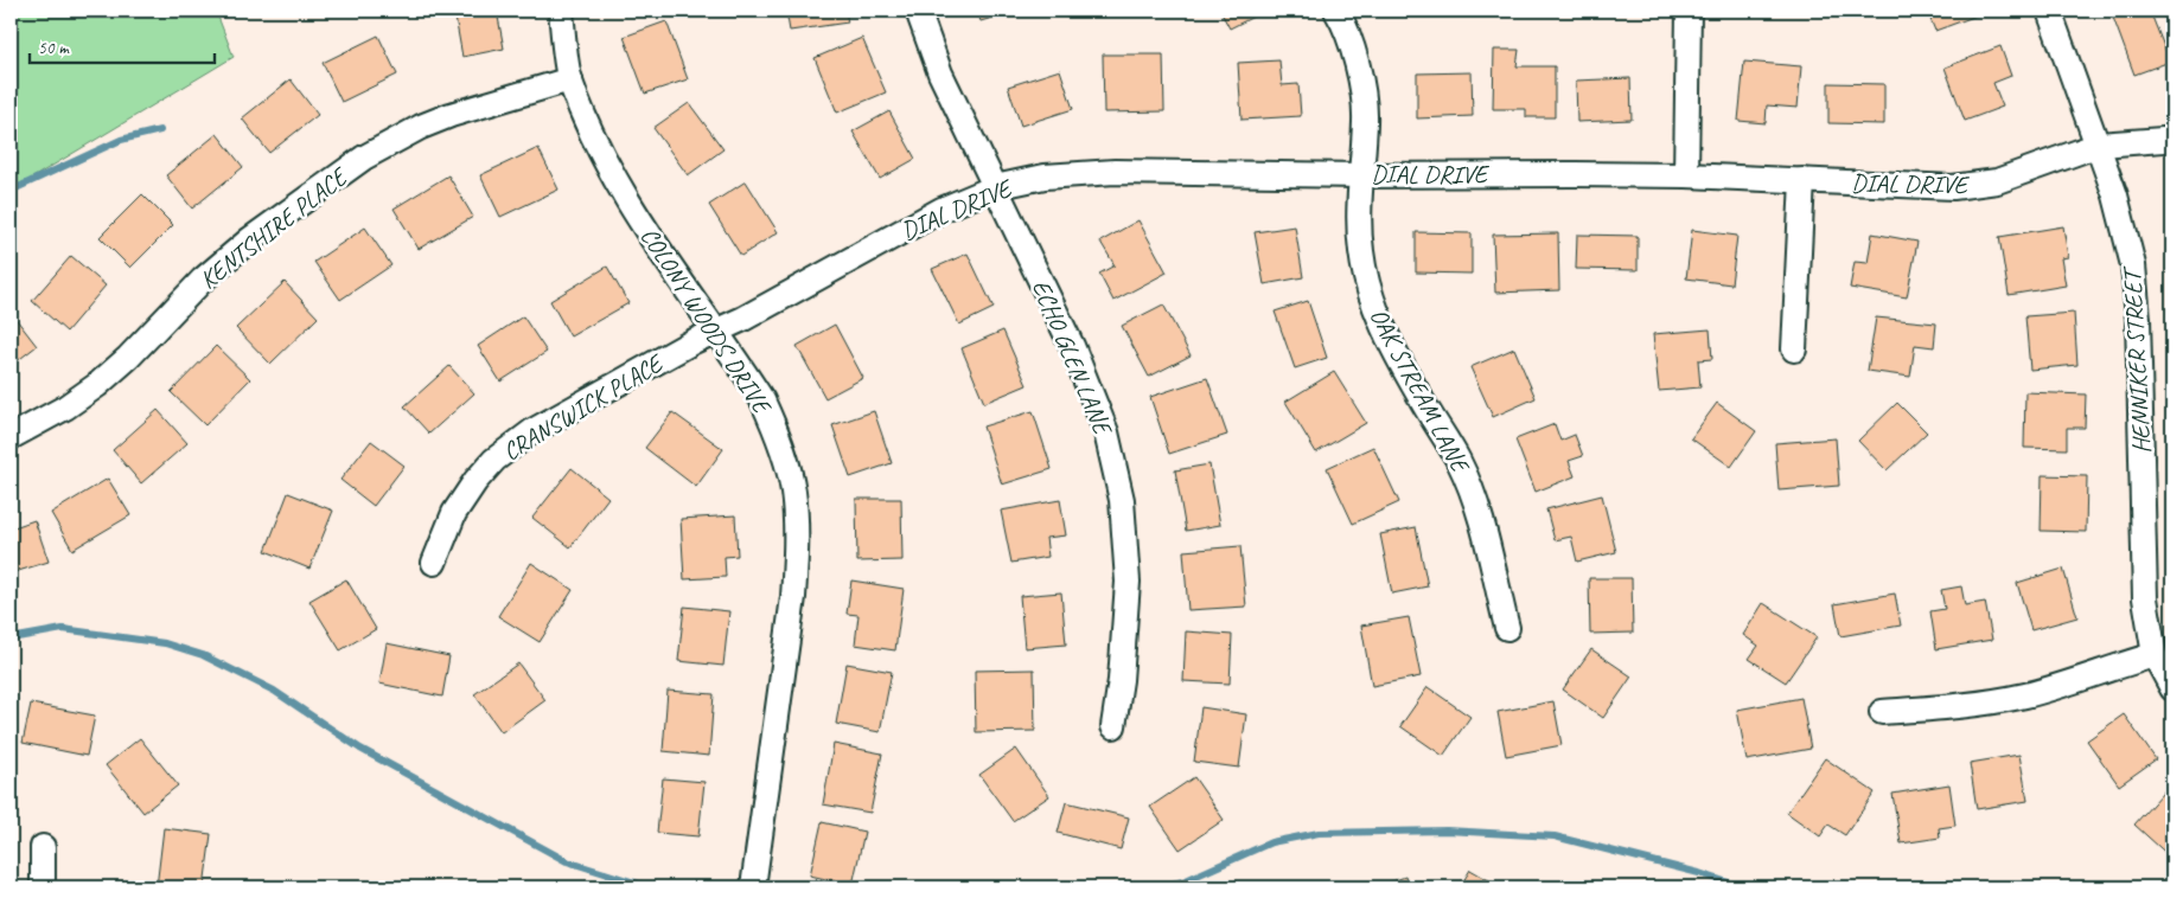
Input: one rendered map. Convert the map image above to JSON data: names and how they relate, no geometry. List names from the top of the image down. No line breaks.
{"streets":{"street":["DIAL DRIVE","KENTSHIRE PLACE","COLONY WOODS DRIVE","ECHO GLEN LANE","HENNIKER STREET","OAK STREAM LANE","CRANSWICK PLACE"]},"crossings":[["DIAL DRIVE","COLONY WOODS DRIVE"],["DIAL DRIVE","ECHO GLEN LANE"],["DIAL DRIVE","HENNIKER STREET"],["DIAL DRIVE","OAK STREAM LANE"],["DIAL DRIVE","CRANSWICK PLACE"],["KENTSHIRE PLACE","COLONY WOODS DRIVE"],["COLONY WOODS DRIVE","CRANSWICK PLACE"]],"scale_bar":"50 m"}
